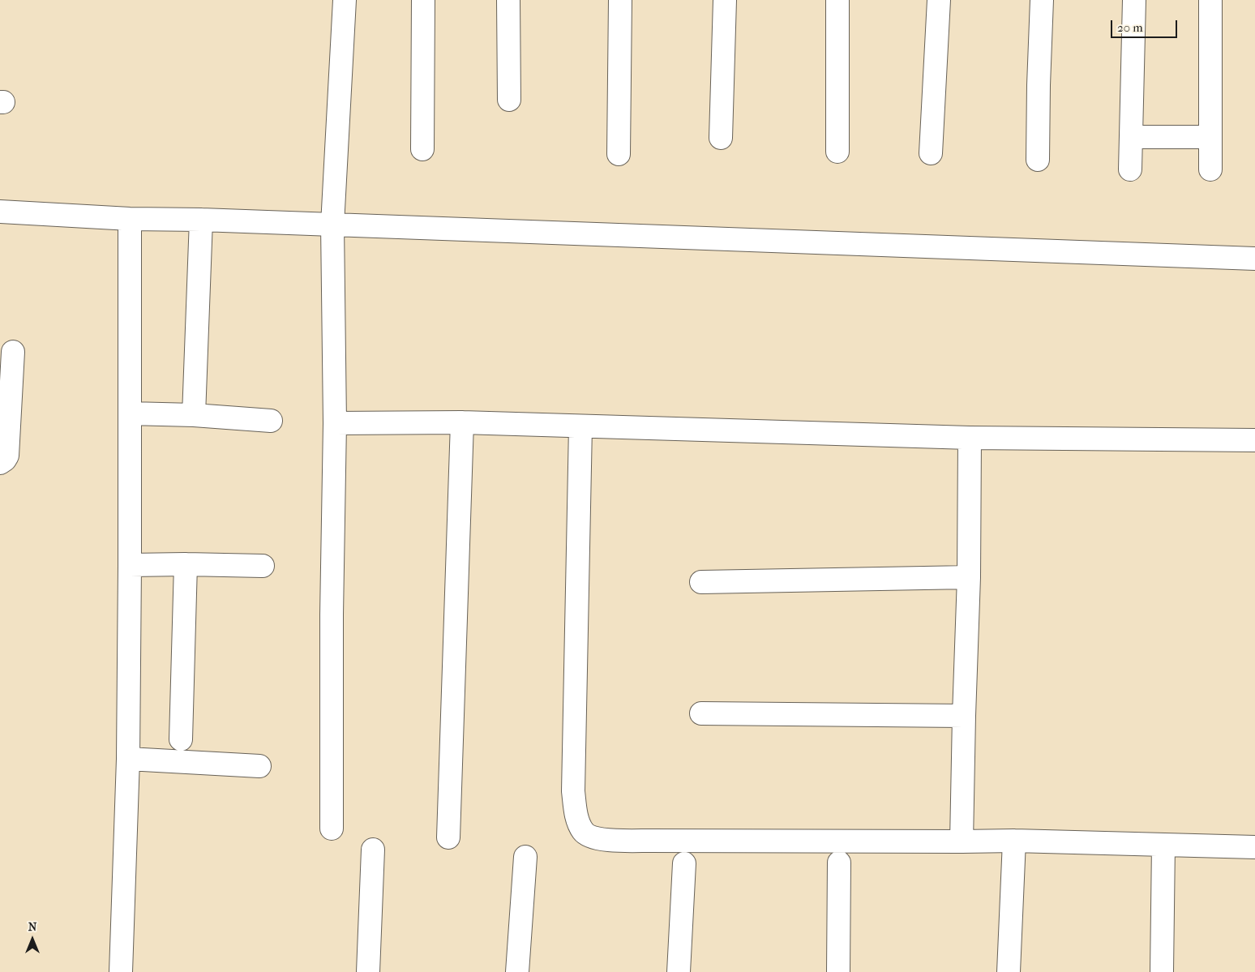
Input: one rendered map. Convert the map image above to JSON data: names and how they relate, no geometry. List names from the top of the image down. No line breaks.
{"scale_bar":"20 m","north":"top"}
